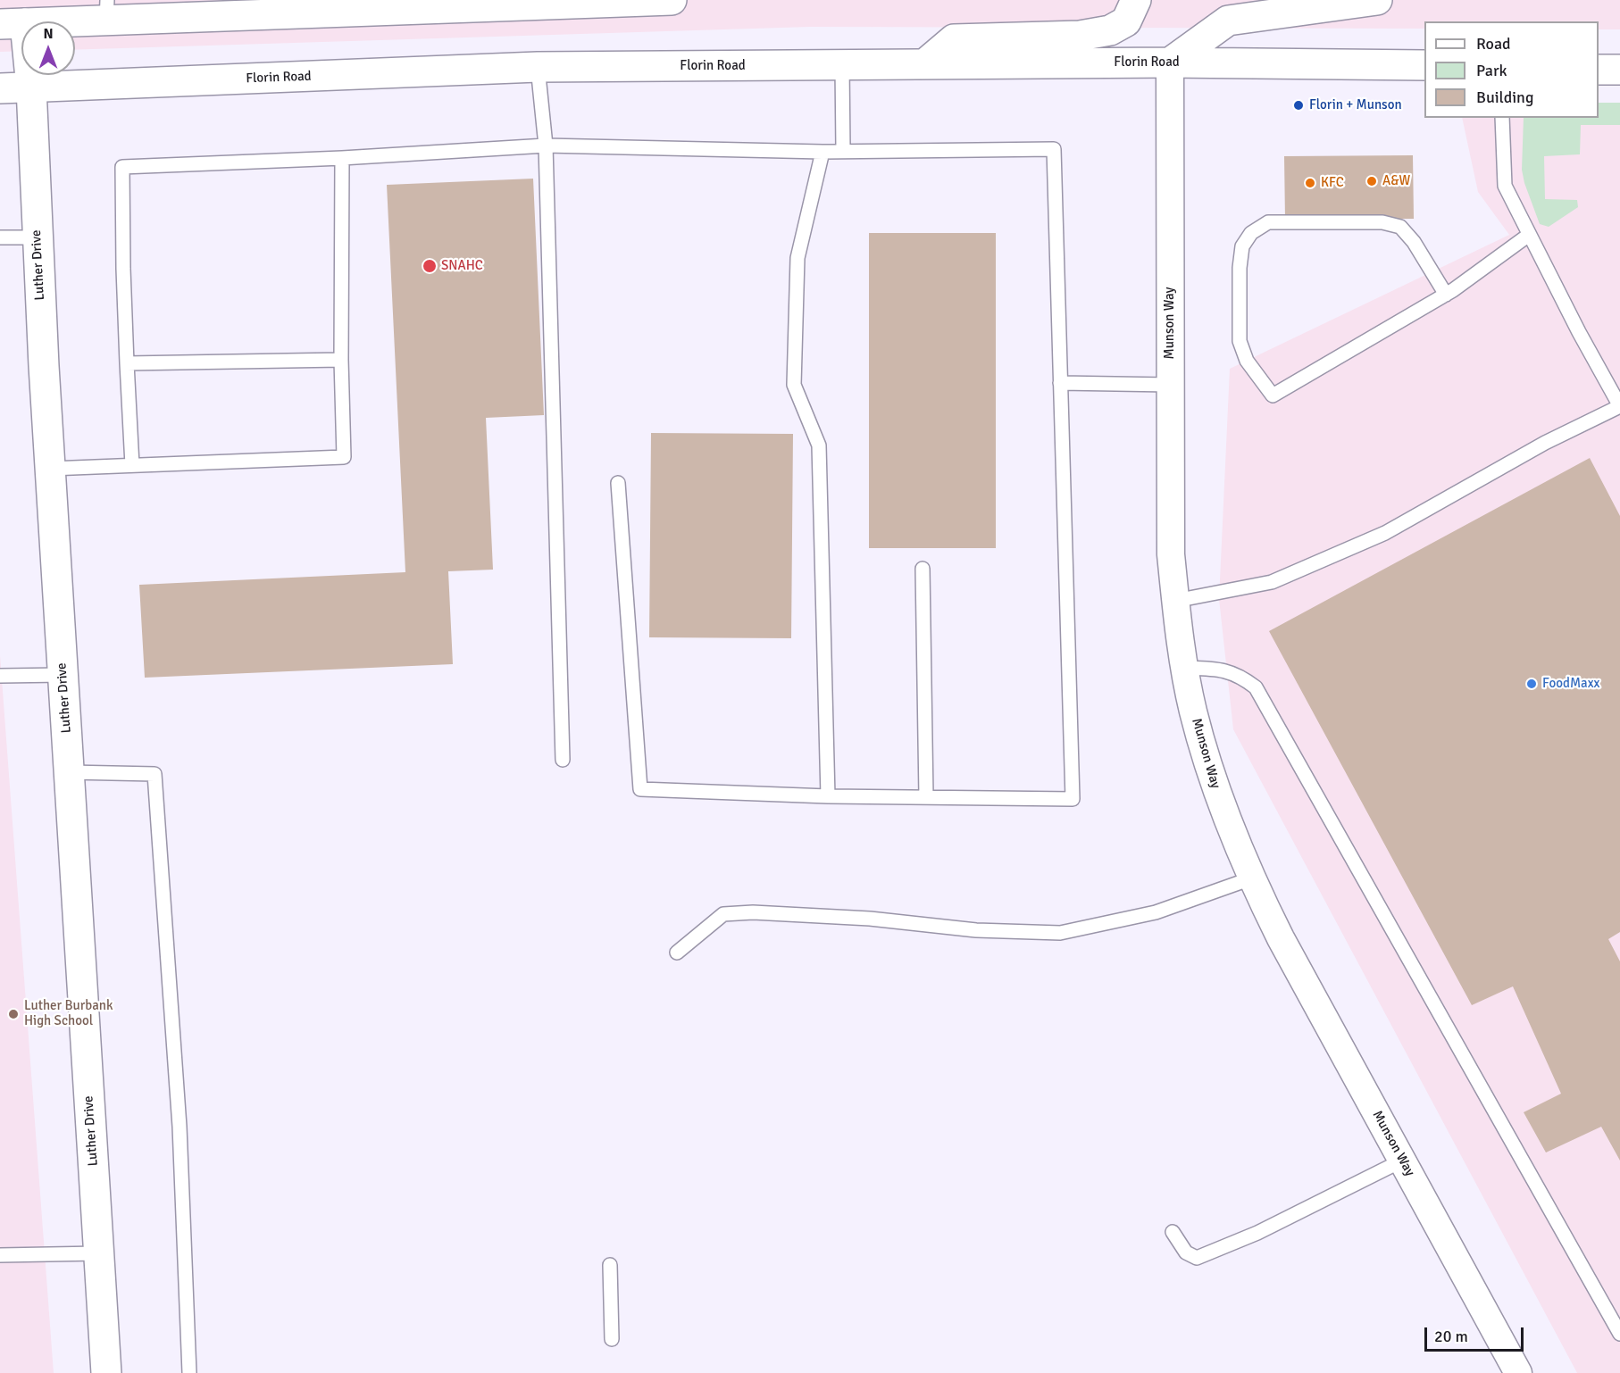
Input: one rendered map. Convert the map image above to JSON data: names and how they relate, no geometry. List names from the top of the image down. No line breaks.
{"streets":{"main road":["Florin Road","Luther Drive"],"street":["Munson Way"]},"crossings":[["Florin Road","Luther Drive"],["Florin Road","Munson Way"]],"places":["Florin + Munson","A&W","KFC","SNAHC","FoodMaxx","Luther Burbank High School"],"legend":["Road","Park","Building"],"scale_bar":"20 m","north":"top"}
